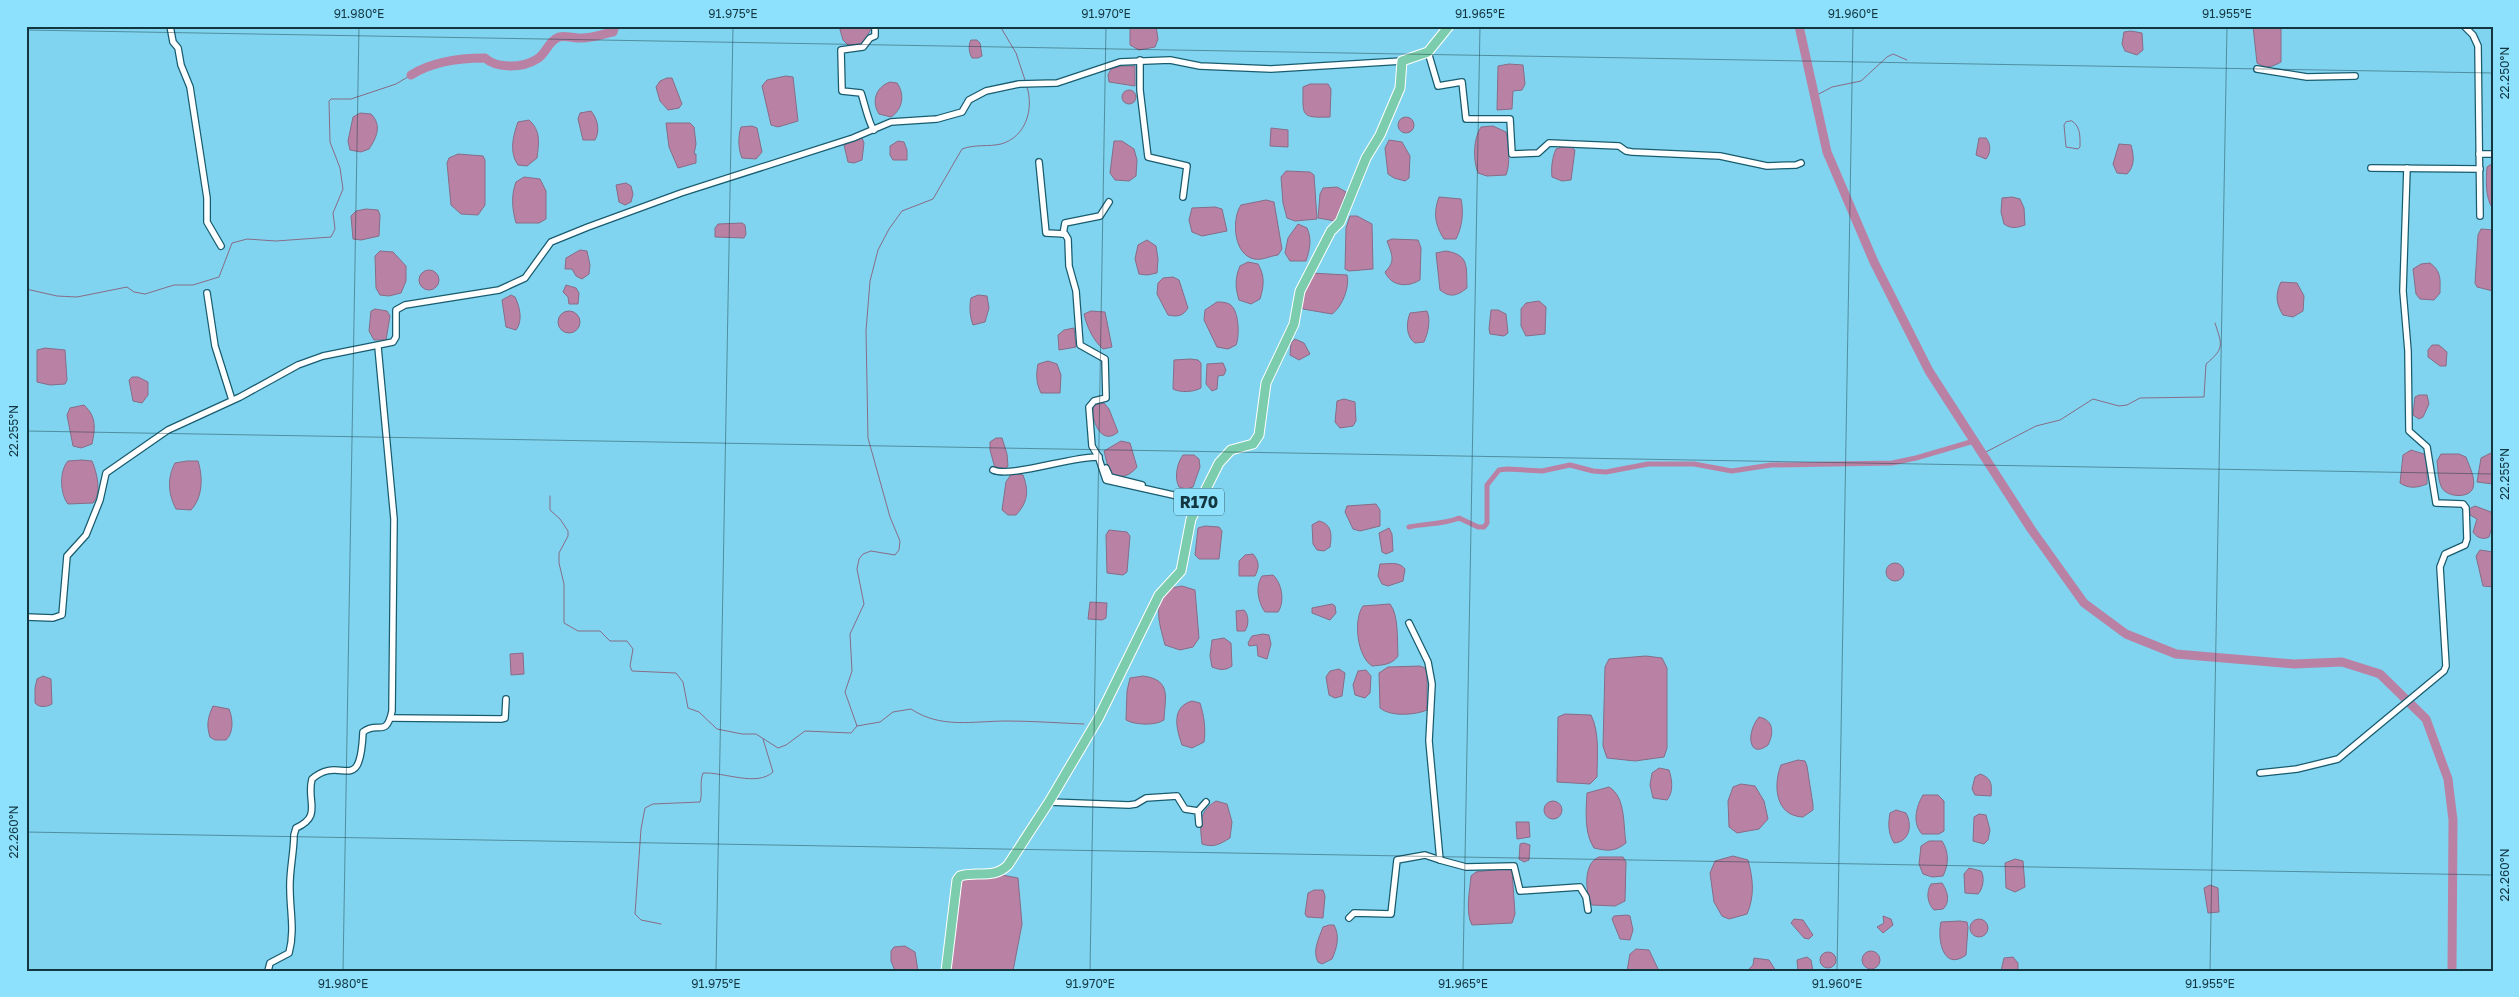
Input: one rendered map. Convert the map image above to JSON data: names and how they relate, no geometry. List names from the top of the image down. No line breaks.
{"streets":{"main road":["R170"]},"coordinates":["91.980°E","91.975°E","91.970°E","91.965°E","91.960°E","91.955°E","22.250°N","22.255°N","22.260°N"]}
